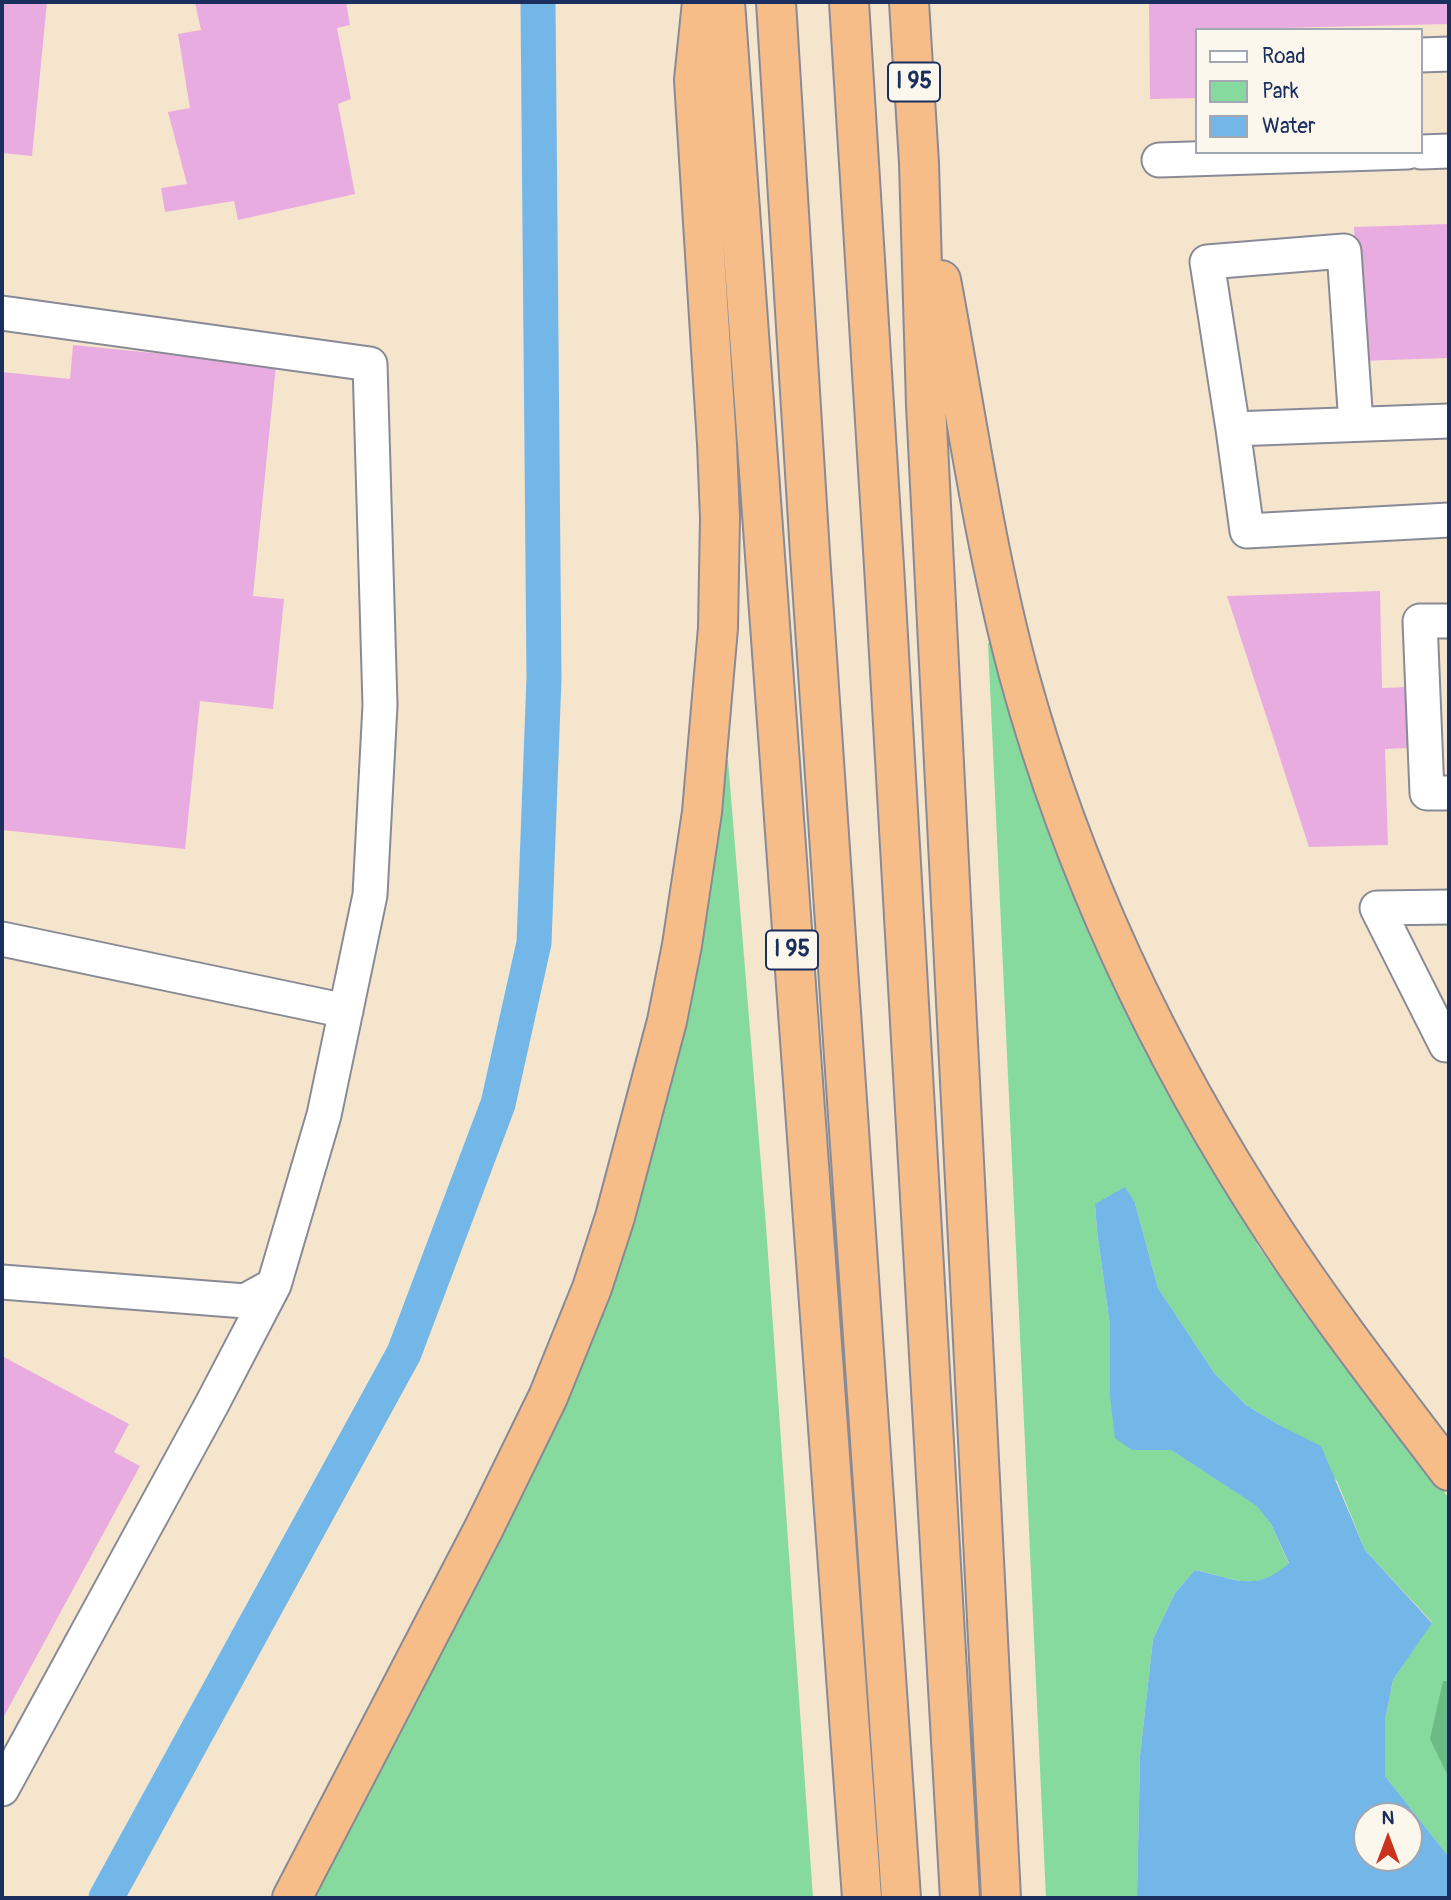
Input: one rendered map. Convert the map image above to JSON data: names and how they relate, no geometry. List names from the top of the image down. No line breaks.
{"streets":{"highway":["I 95"]},"legend":["Road","Park","Water"],"north":"top"}
